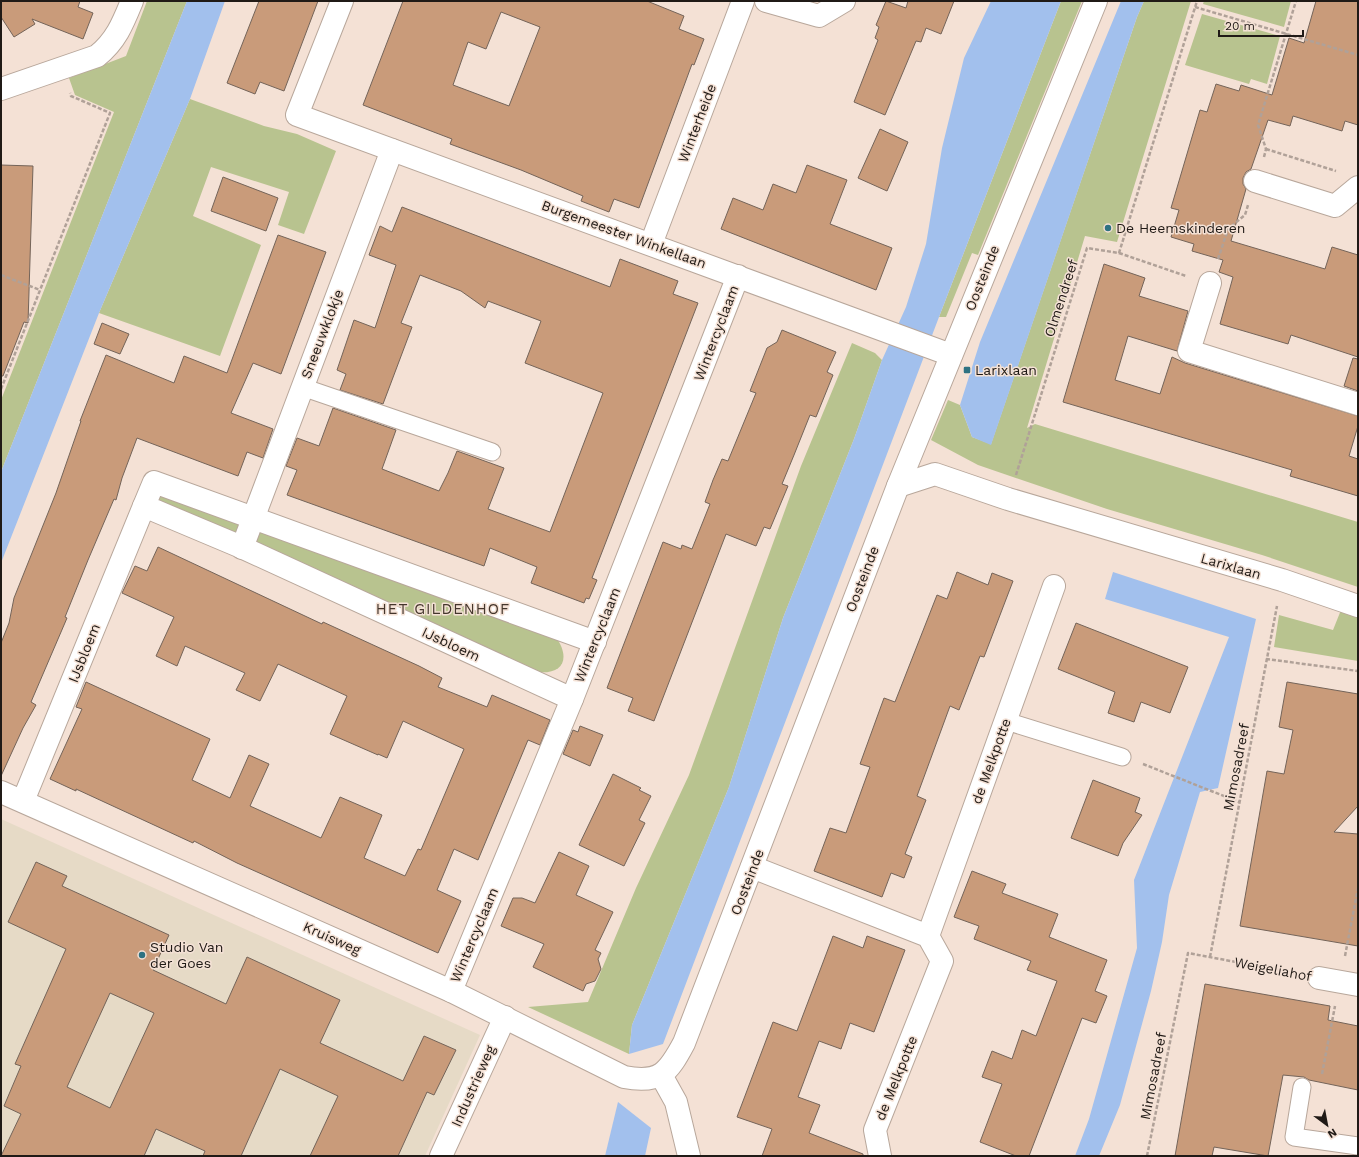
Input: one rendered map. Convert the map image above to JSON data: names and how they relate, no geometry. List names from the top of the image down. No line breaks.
{"streets":{"street":["Winterheide","Burgemeester Winkellaan","Oosteinde","Wintercyclaam","Sneeuwklokje","Larixlaan","IJsbloem","de Melkpotte","Kruisweg","Weigeliahof","Industrieweg"],"path":["Olmendreef","Mimosadreef"]},"crossings":[["Winterheide","Burgemeester Winkellaan"],["Burgemeester Winkellaan","Oosteinde"],["Burgemeester Winkellaan","Wintercyclaam"],["Burgemeester Winkellaan","Sneeuwklokje"],["Oosteinde","Larixlaan"],["Oosteinde","Kruisweg"],["Olmendreef","Larixlaan"],["Wintercyclaam","IJsbloem"],["Wintercyclaam","Kruisweg"],["Sneeuwklokje","IJsbloem"],["Larixlaan","Mimosadreef"],["IJsbloem","Kruisweg"],["Mimosadreef","Weigeliahof"],["Kruisweg","Industrieweg"]],"districts":["HET GILDENHOF"],"places":{"other":["De Heemskinderen","Studio Van der Goes"],"transit":["Larixlaan"]},"scale_bar":"20 m","north":"bottom right"}
